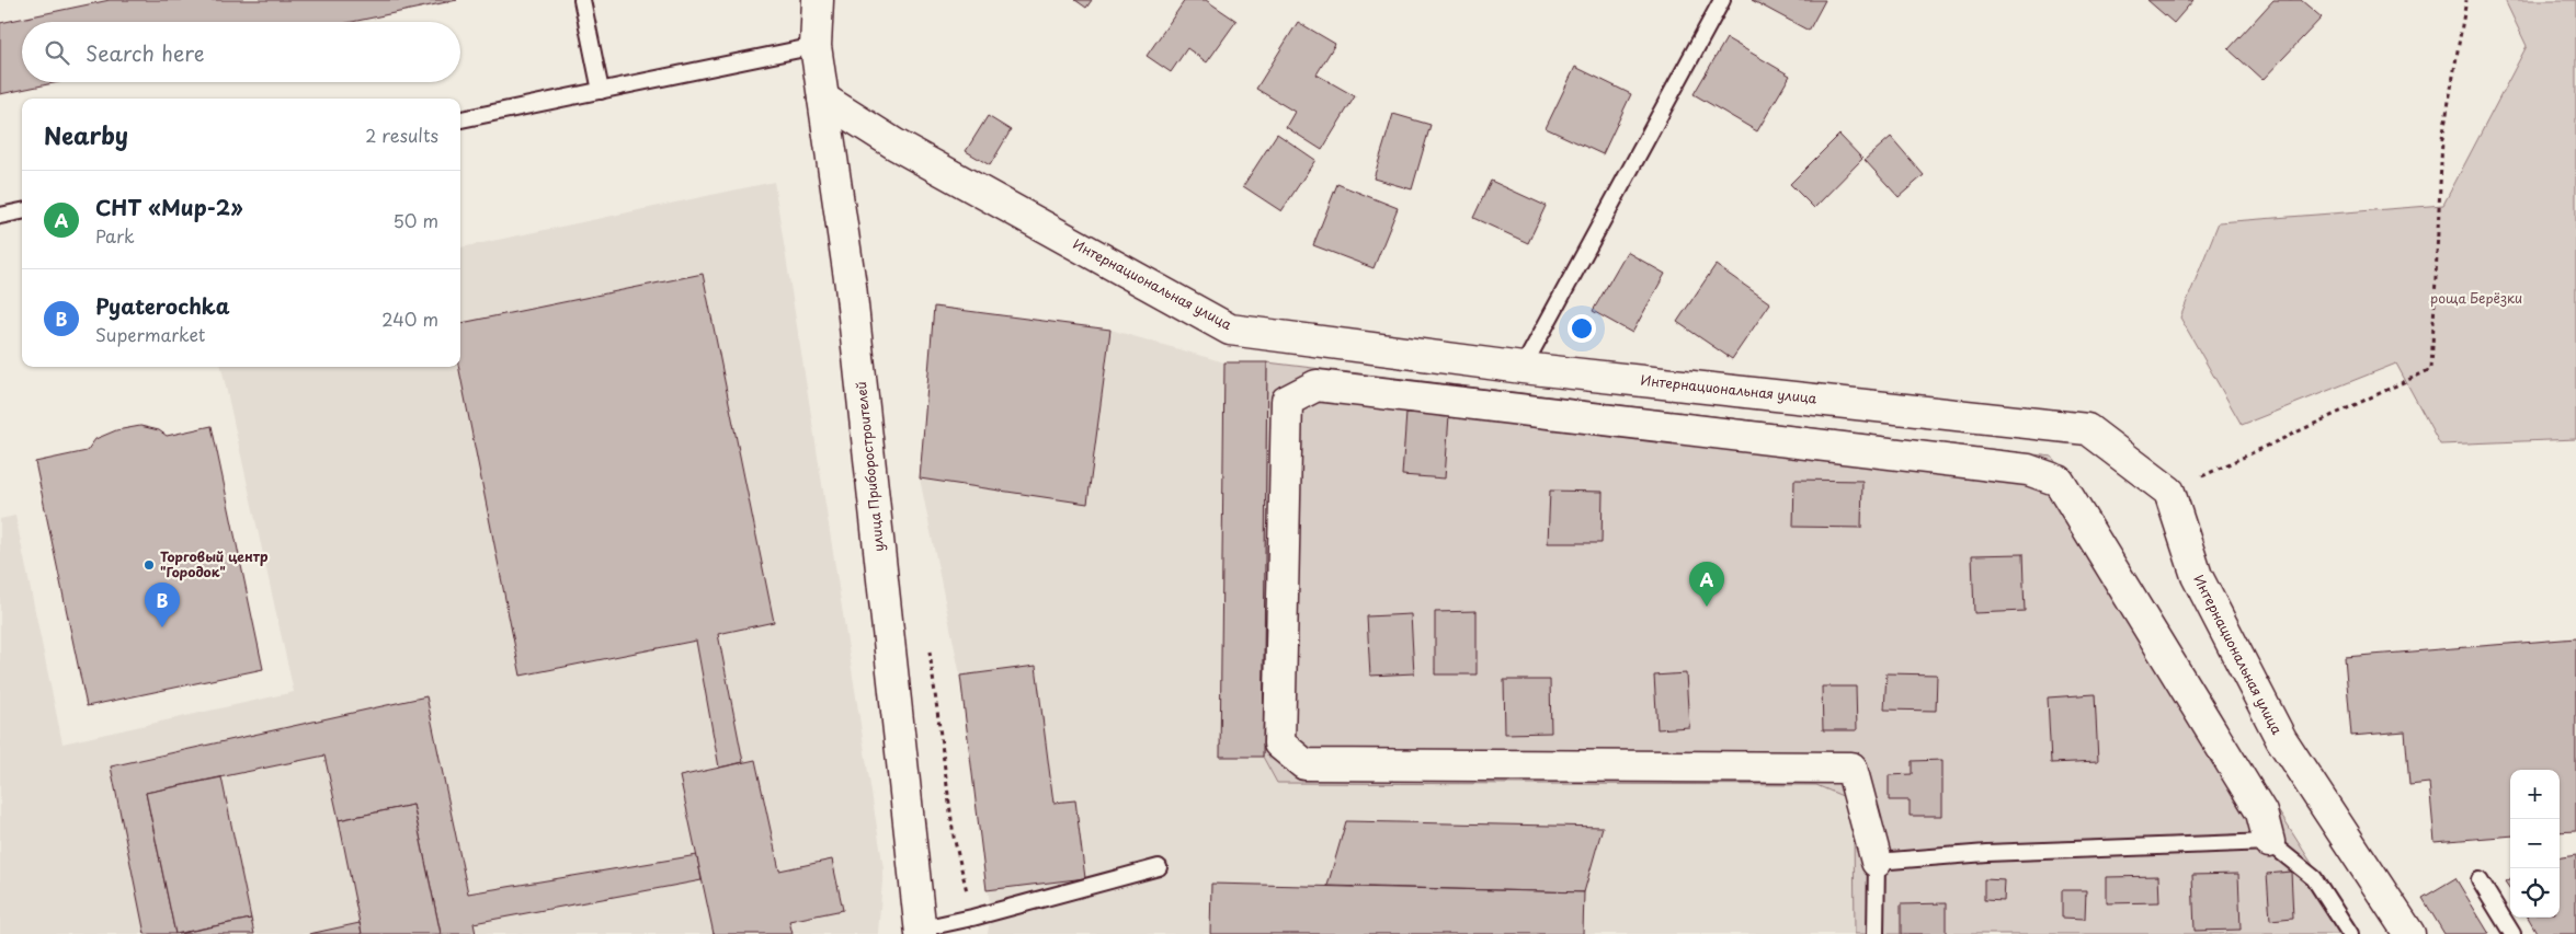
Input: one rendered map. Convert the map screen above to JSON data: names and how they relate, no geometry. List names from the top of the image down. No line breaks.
{"streets":{"street":["Интернациональная улица","улица Приборостроителей"]},"crossings":[["Интернациональная улица","улица Приборостроителей"]],"parks":["роща Берёзки"],"places":["Торговый центр \"Городок\""],"page":{"search":"Search here","heading":["Nearby","2 results"],"list":[{"mark":"A","name":"СНТ «Мир-2»","note":"Park","value":"50 m"},{"mark":"B","name":"Pyaterochka","note":"Supermarket","value":"240 m"}],"pins":["A","B"],"map_buttons":["+","−"]}}
